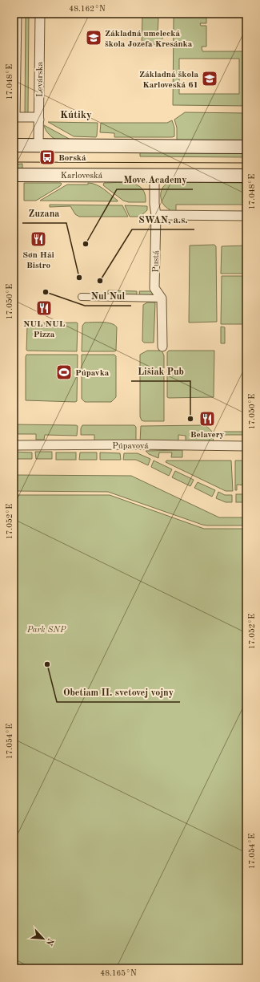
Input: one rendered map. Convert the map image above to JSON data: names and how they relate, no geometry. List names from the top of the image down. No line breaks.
{"streets":{"main road":["Karloveská"],"street":["Levárska","Pustá","Púpavová"]},"crossings":[["Karloveská","Pustá"]],"districts":["Kútiky"],"parks":["Park SNP"],"places":{"school or university":["Základná umelecká škola Jozefa Kresánka","Základná škola Karloveská 61"],"bus stop":["Borská"],"restaurant":["Sơn Hải Bistro","NUL NUL Pizza","Belavery"],"other":["Move Academy","Zuzana","SWAN, a.s.","Nul Nul","Lišiak Pub","Obetiam II. svetovej vojny"],"sports":["Púpavka"]},"north":"bottom right","coordinates":["48.162°N","17.048°E","17.050°E","17.052°E","17.054°E","48.165°N"]}
